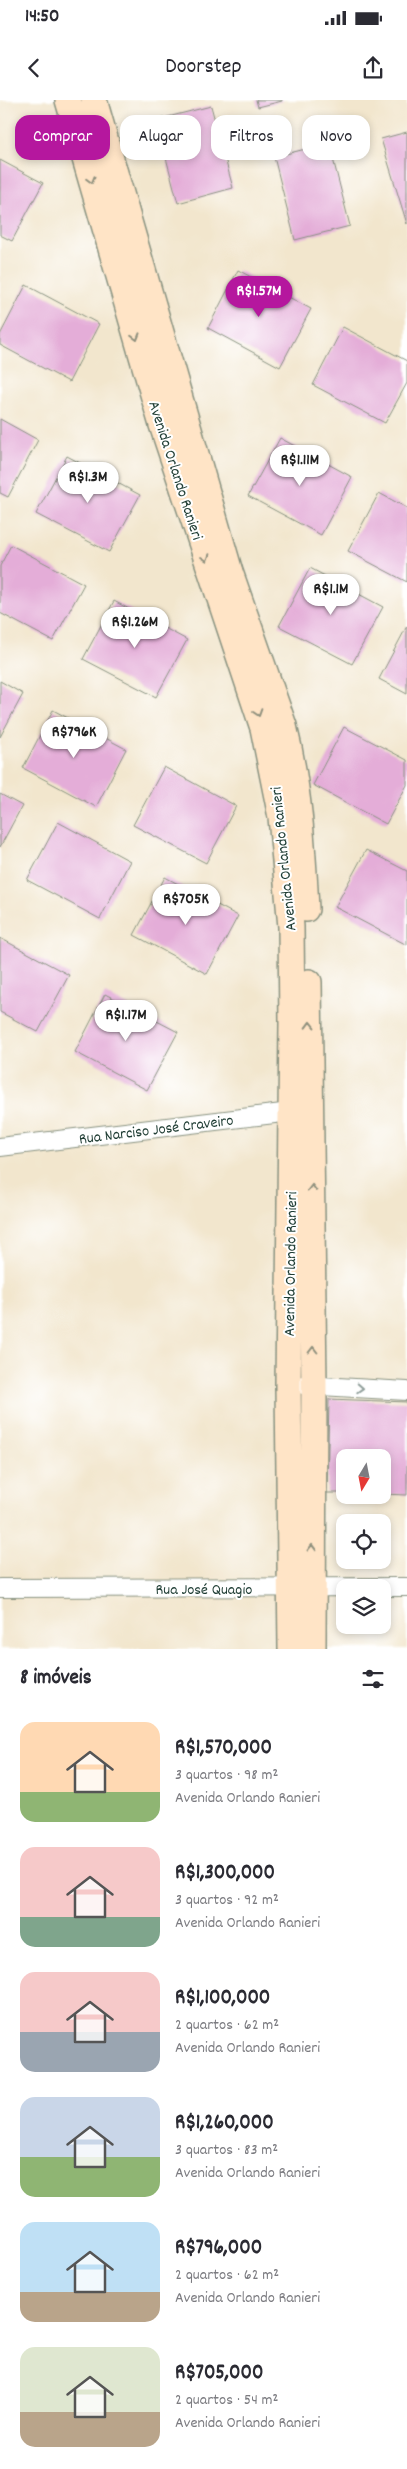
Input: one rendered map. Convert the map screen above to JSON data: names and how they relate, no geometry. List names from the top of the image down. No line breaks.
{"streets":{"main road":["Avenida Orlando Ranieri"],"street":["Rua Narciso José Craveiro","Rua José Quagio"]},"crossings":[["Avenida Orlando Ranieri","Rua Narciso José Craveiro"],["Avenida Orlando Ranieri","Rua José Quagio"]],"north":"bottom","page":{"status":"14:50","header":"Doorstep","chip":["Comprar","Alugar","Filtros","Novo"],"price":["R$1.57M","R$1.11M","R$1.3M","R$1.1M","R$1.26M","R$796K","R$705K","R$1.17M"],"heading":"8 imóveis","list":[{"name":"R$1,570,000","note":"3 quartos · 98 m² · Avenida Orlando Ranieri"},{"name":"R$1,300,000","note":"3 quartos · 92 m² · Avenida Orlando Ranieri"},{"name":"R$1,100,000","note":"2 quartos · 62 m² · Avenida Orlando Ranieri"},{"name":"R$1,260,000","note":"3 quartos · 83 m² · Avenida Orlando Ranieri"},{"name":"R$796,000","note":"2 quartos · 62 m² · Avenida Orlando Ranieri"},{"name":"R$705,000","note":"2 quartos · 54 m² · Avenida Orlando Ranieri"}]}}
